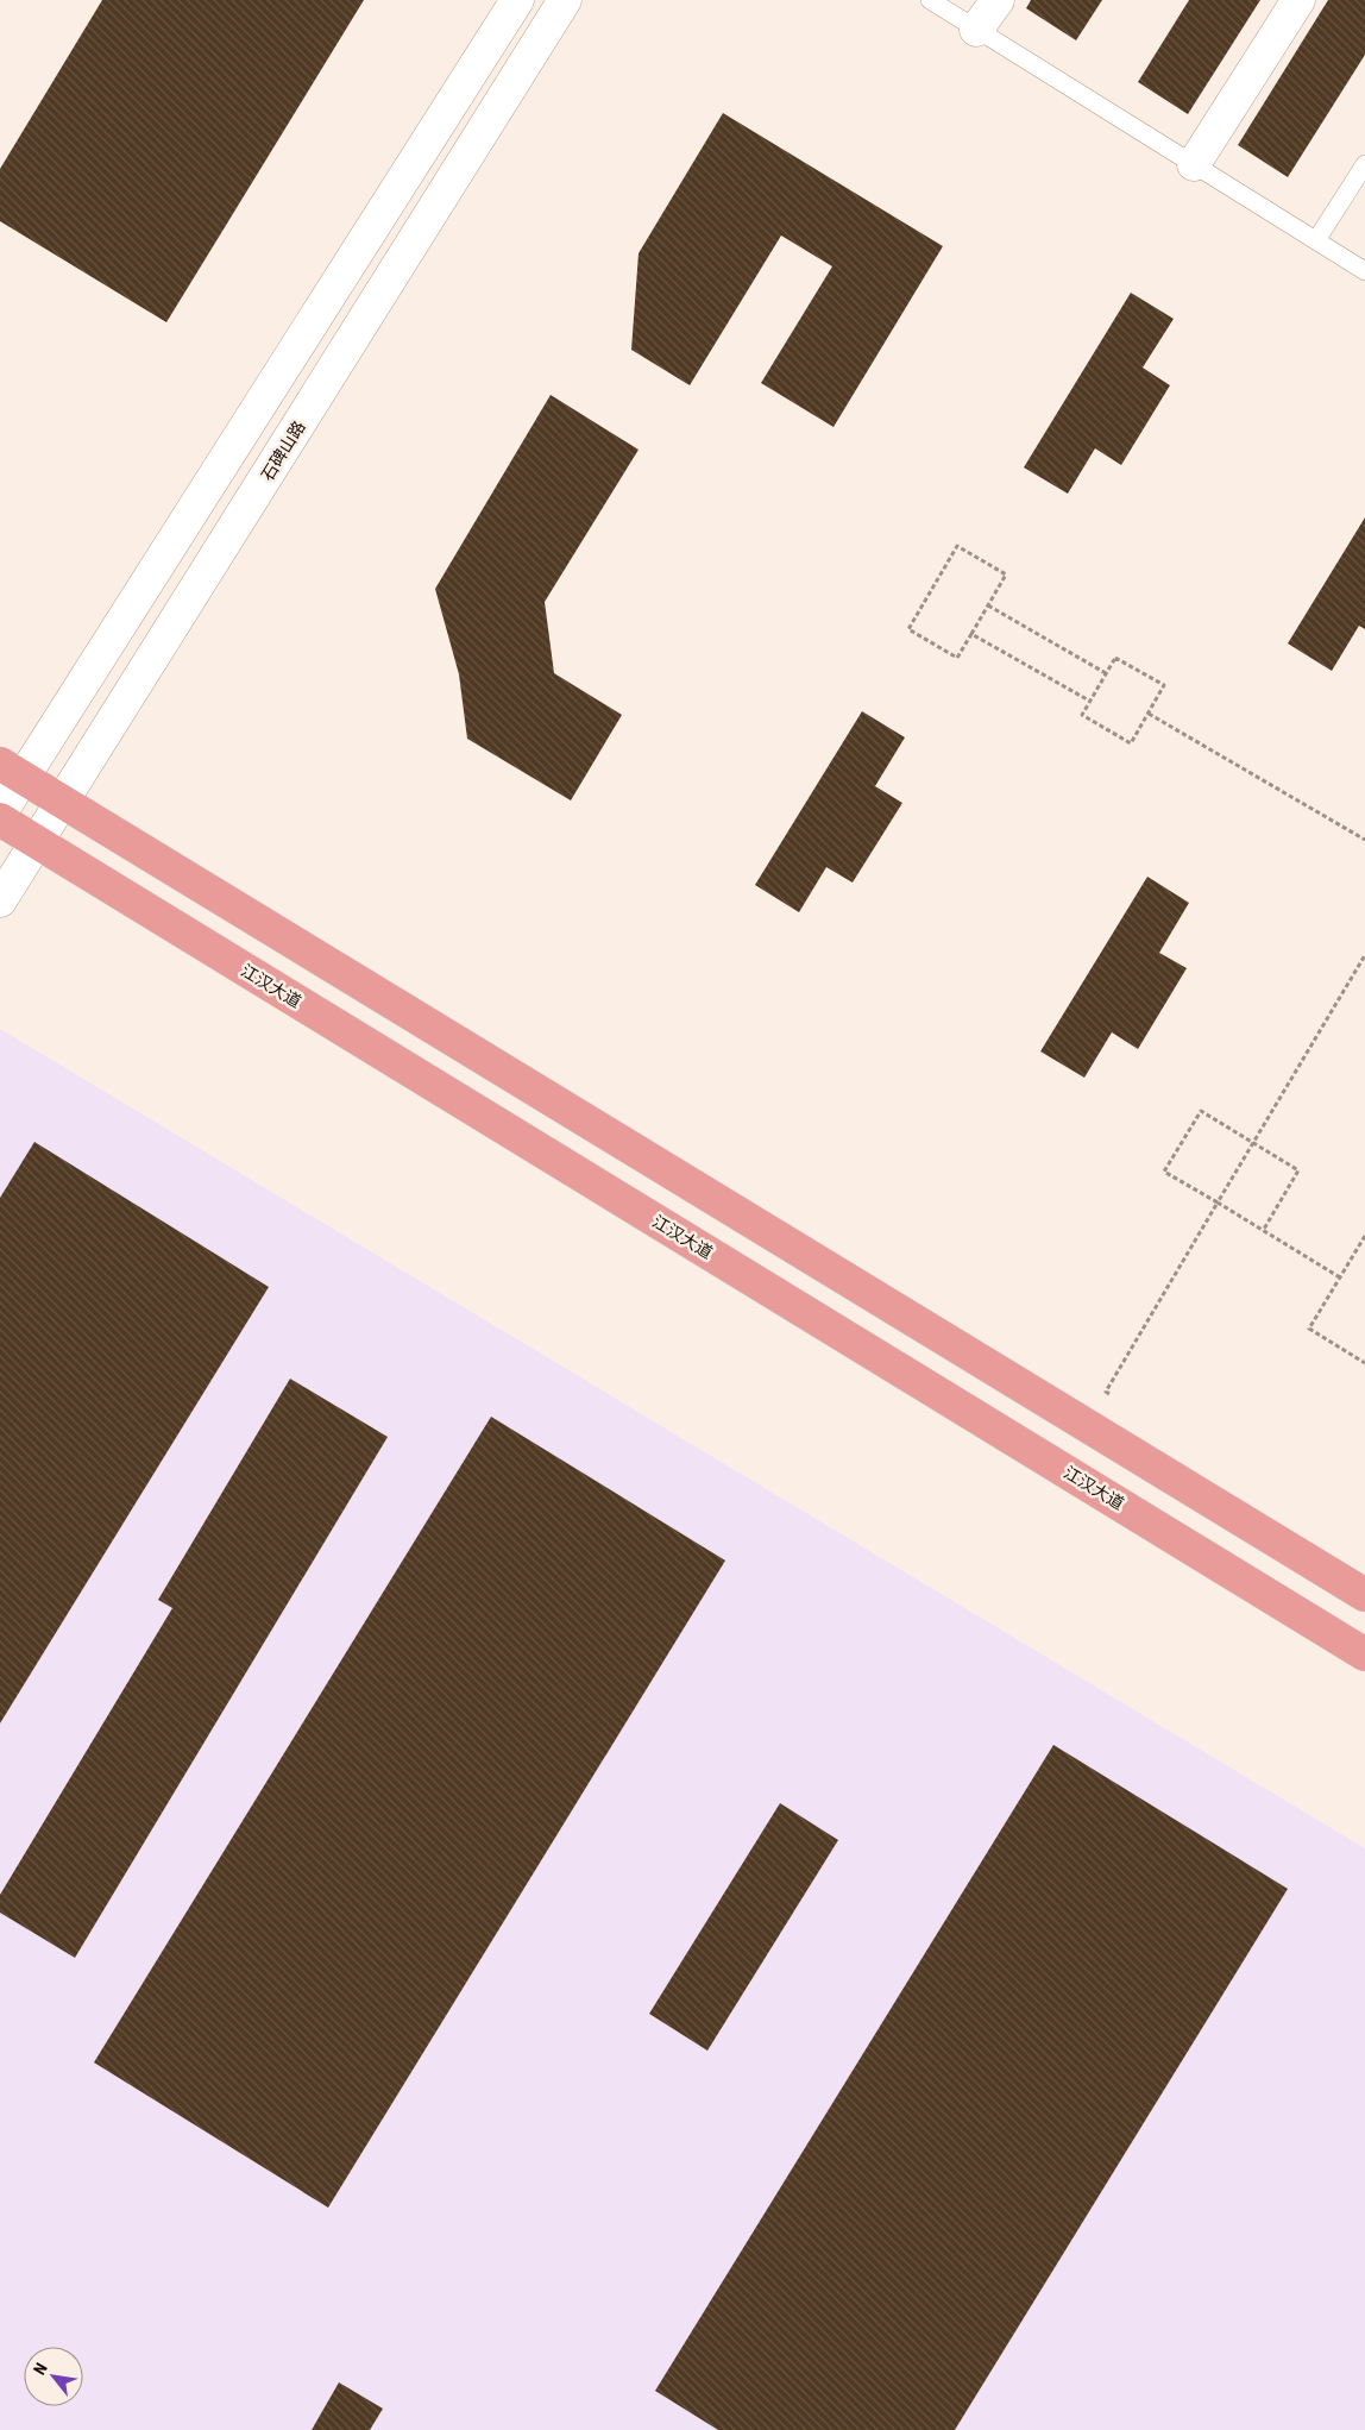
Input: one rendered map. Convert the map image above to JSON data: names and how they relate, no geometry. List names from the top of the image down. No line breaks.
{"streets":{"main road":["江汉大道"],"street":["石碑山路"]},"crossings":[["石碑山路","江汉大道"]],"north":"top left"}
